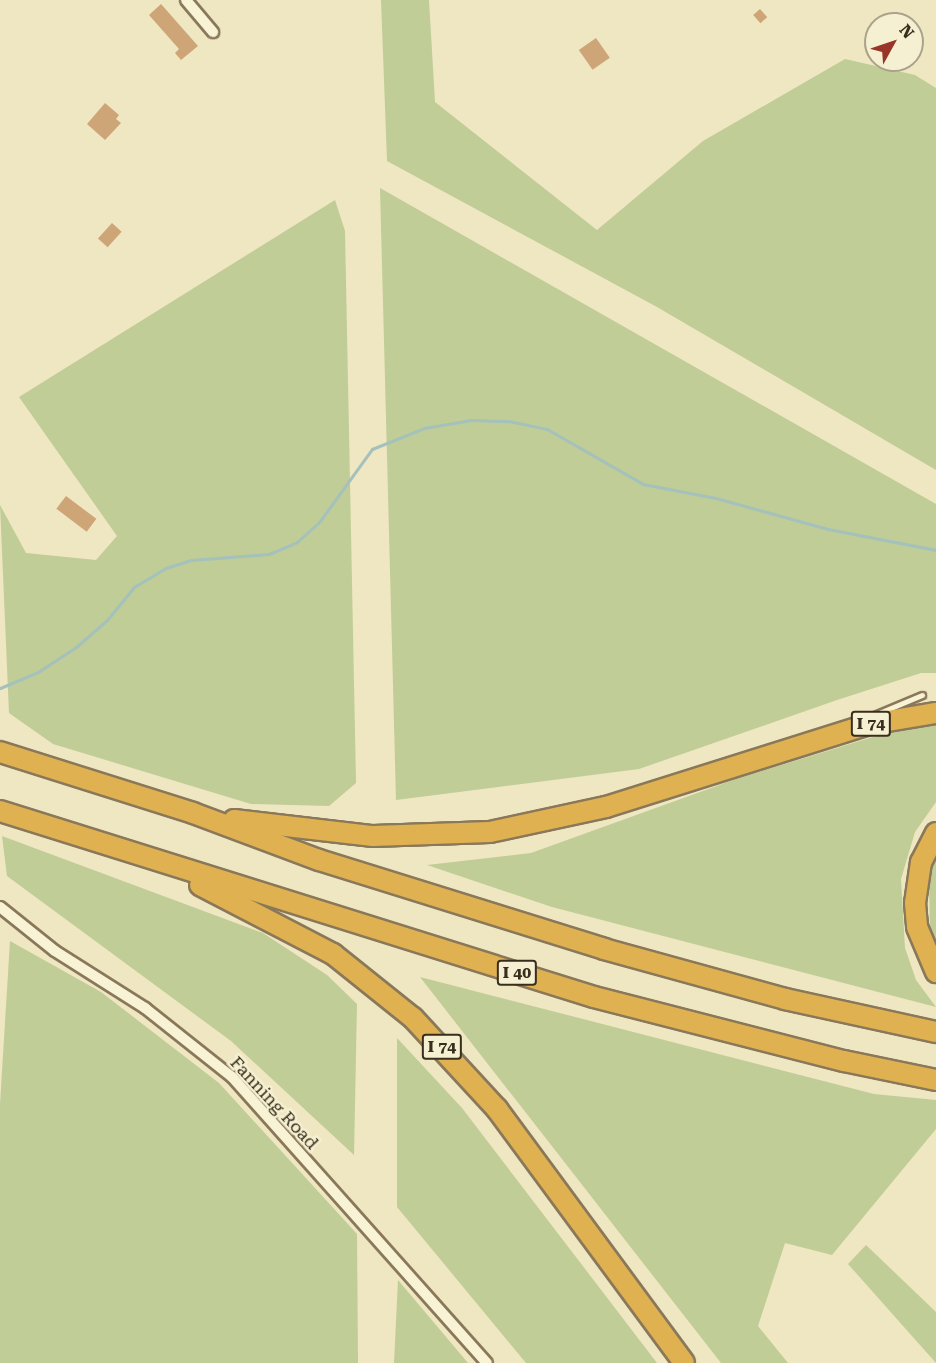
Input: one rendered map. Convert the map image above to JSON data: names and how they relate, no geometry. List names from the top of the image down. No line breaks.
{"streets":{"highway":["I 74","I 40"],"street":["Fanning Road"]},"crossings":[["I 74","I 40"]],"north":"top right"}
